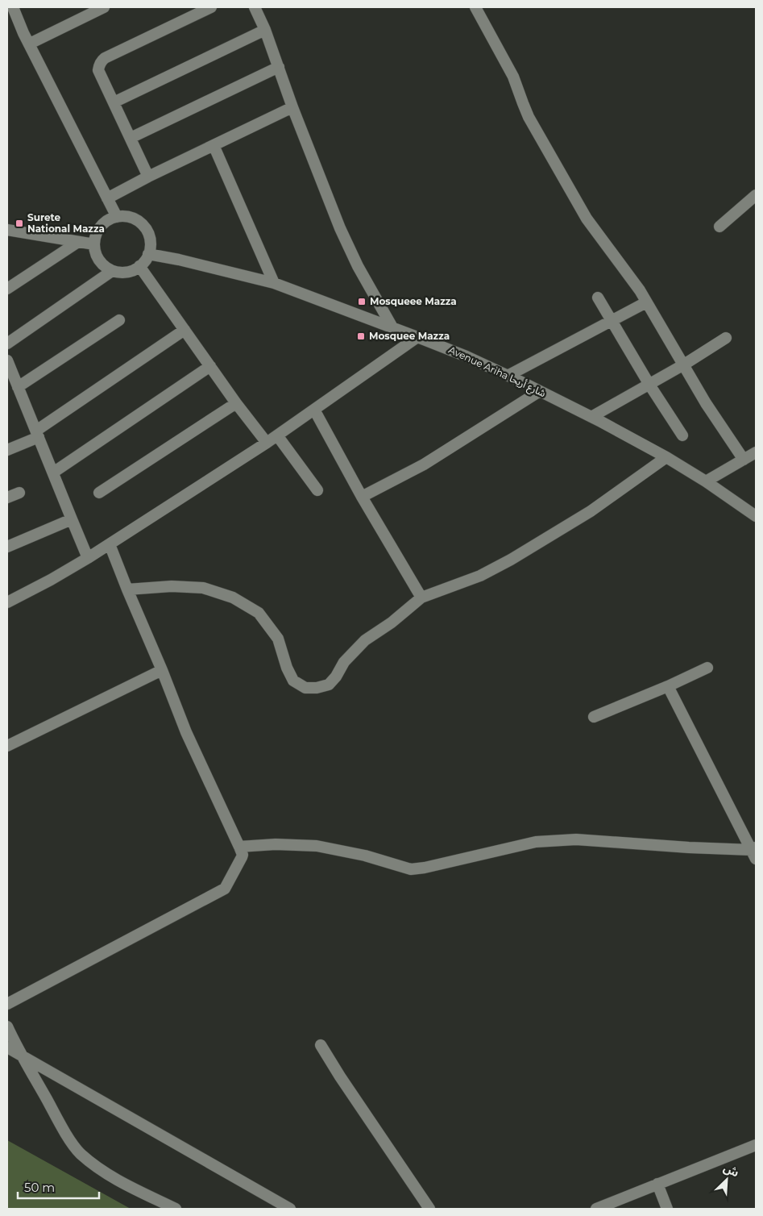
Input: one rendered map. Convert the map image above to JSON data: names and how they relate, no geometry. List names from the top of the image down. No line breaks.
{"streets":{"street":["Avenue Ariha شارع أريحا"]},"places":{"transit":["Surete National Mazza","Mosqueee Mazza","Mosquee Mazza"]},"scale_bar":"50 m","north":"top right"}
